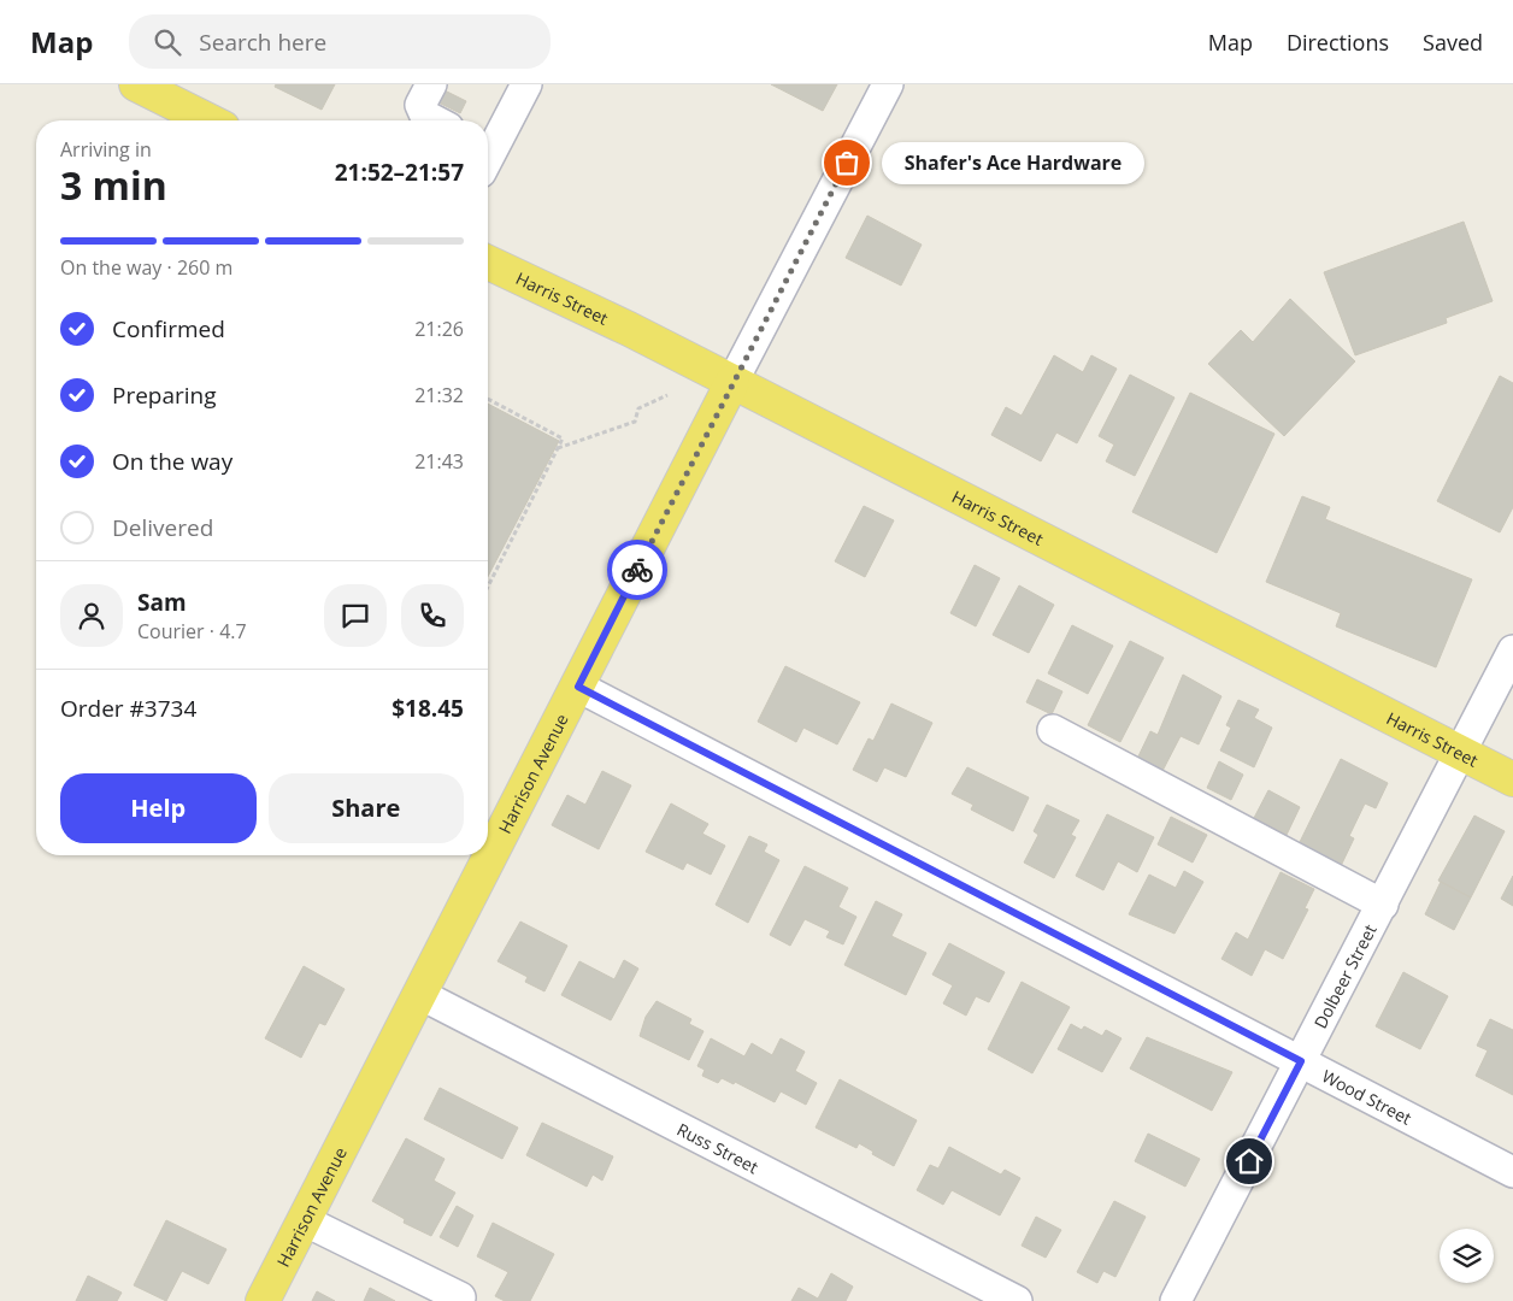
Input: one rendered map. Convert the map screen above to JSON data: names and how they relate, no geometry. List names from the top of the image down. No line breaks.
{"streets":{"main road":["Harris Street","Harrison Avenue"],"street":["Dolbeer Street","Wood Street","Russ Street"]},"crossings":[["Harris Street","Harrison Avenue"],["Harris Street","Dolbeer Street"],["Harrison Avenue","Wood Street"],["Harrison Avenue","Russ Street"],["Dolbeer Street","Wood Street"]],"places":["Shafer's Ace Hardware"],"page":{"header":"Map","search":"Search here","nav":["Map","Directions","Saved"],"heading":["3 min","Arriving in","21:52–21:57"],"panel":["Sam","Courier · 4.7","Order #3734","$18.45"],"bubble":"Shafer's Ace Hardware","bar":"On the way · 260 m","list":[["Confirmed","21:26"],["Preparing","21:32"],["On the way","21:43"],"Delivered"],"buttons":["Help","Share"]}}
